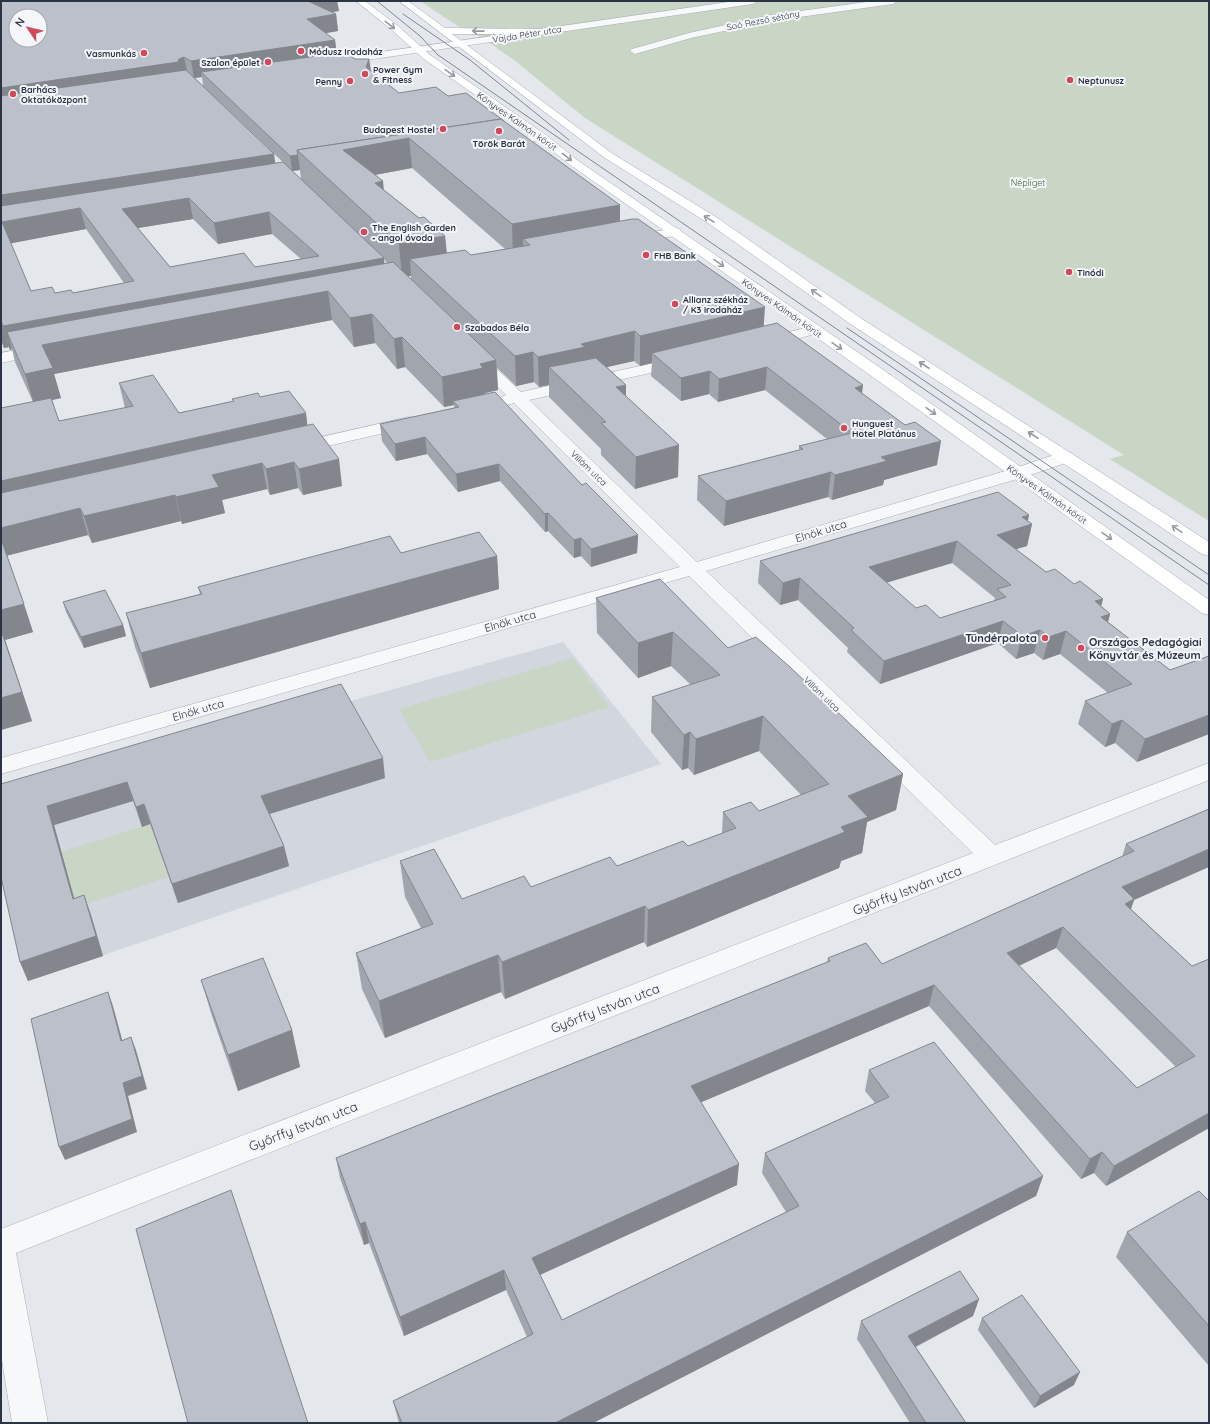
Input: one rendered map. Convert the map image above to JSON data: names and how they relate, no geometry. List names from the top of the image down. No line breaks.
{"streets":{"main road":["Könyves Kálmán körút"],"street":["Soó Rezső sétány","Vajda Péter utca","Villám utca","Elnök utca","Győrffy István utca"]},"crossings":[["Vajda Péter utca","Könyves Kálmán körút"],["Könyves Kálmán körút","Elnök utca"],["Villám utca","Elnök utca"],["Villám utca","Győrffy István utca"]],"parks":["Népliget"],"places":["Módusz Irodaház","Vasmunkás","Szalon épület","Power Gym & Fitness","Neptunusz","Penny","Barhács Oktatóközpont","Budapest Hostel","Török Barát","The English Garden - angol óvoda","FHB Bank","Tinódi","Allianz székház / K3 irodaház","Szabados Béla","Hunguest Hotel Platánus","Tündérpalota","Országos Pedagógiai Könyvtár és Múzeum"],"north":"top left"}
